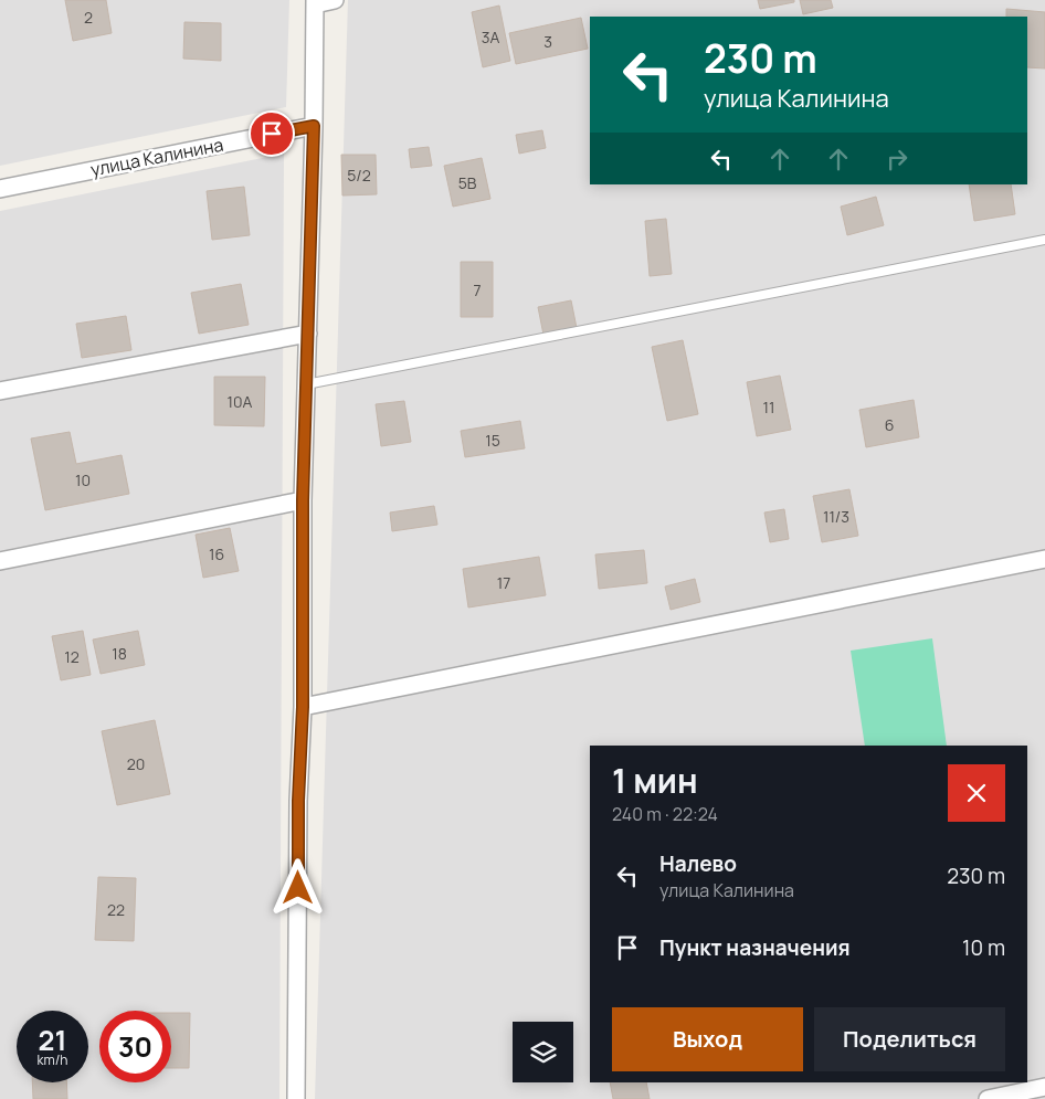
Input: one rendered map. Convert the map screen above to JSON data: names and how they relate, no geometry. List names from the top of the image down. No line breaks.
{"streets":{"street":["улица Калинина"]},"house_numbers":["2","3А","3","5/2","5В","7","10А","11","6","15","10","11/3","16","17","18","12","20","22"],"page":{"turn":["230 m","улица Калинина"],"heading":["1 мин","240 m · 22:24"],"list":[{"name":"Налево","note":"улица Калинина","value":"230 m"},{"name":"Пункт назначения","value":"10 m"}],"buttons":["Выход","Поделиться"],"speed":"21 km/h","limit":"30"}}
